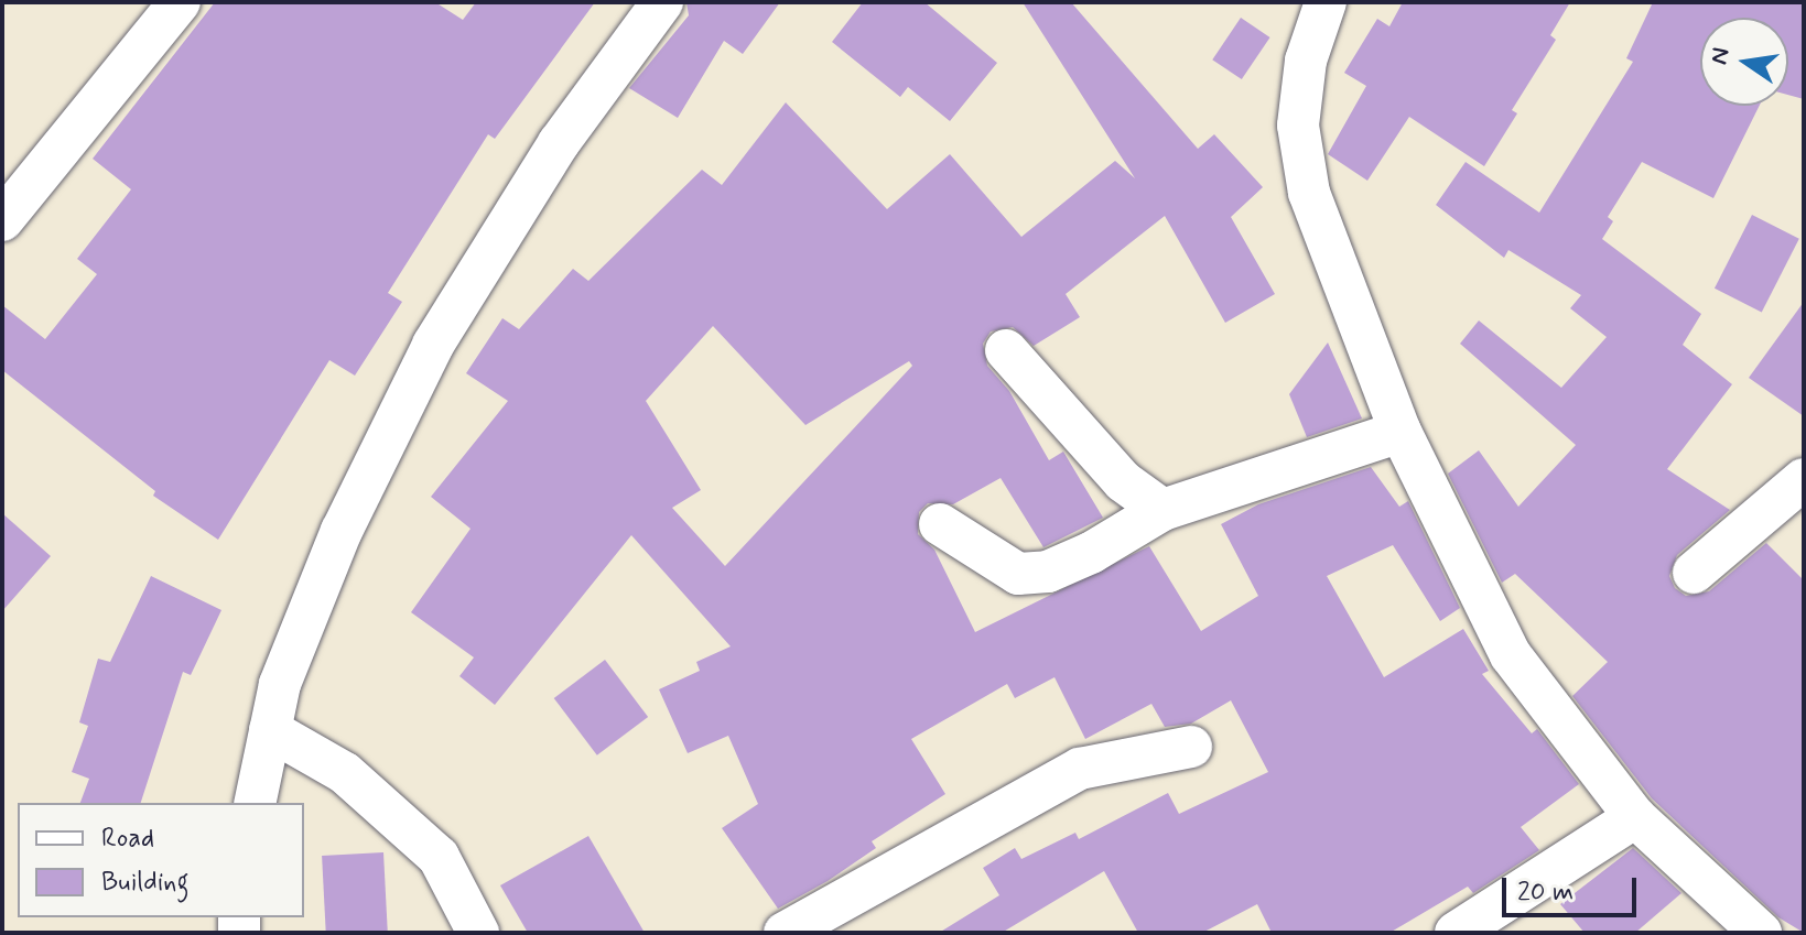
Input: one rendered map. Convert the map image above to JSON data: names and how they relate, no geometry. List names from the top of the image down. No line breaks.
{"legend":["Road","Building"],"scale_bar":"20 m","north":"left"}
